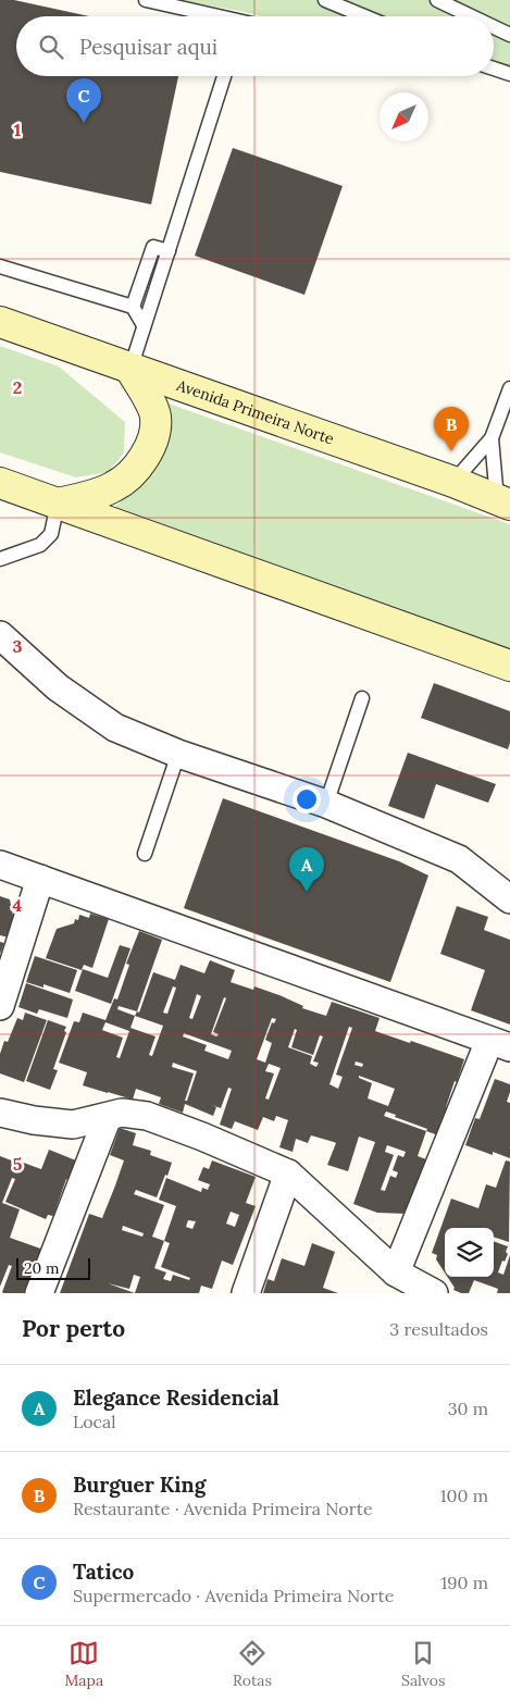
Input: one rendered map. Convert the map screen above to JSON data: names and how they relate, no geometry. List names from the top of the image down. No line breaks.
{"streets":{"main road":["Avenida Primeira Norte"]},"scale_bar":"20 m","north":"bottom left","page":{"search":"Pesquisar aqui","pins":["C","B","A"],"scale":"20 m","heading":["Por perto","3 resultados"],"list":[{"mark":"A","name":"Elegance Residencial","note":"Local","value":"30 m"},{"mark":"B","name":"Burguer King","note":"Restaurante · Avenida Primeira Norte","value":"100 m"},{"mark":"C","name":"Tatico","note":"Supermercado · Avenida Primeira Norte","value":"190 m"}],"nav":["Mapa","Rotas","Salvos"]},"grid":{"rows":["1","2","3","4","5"]}}
